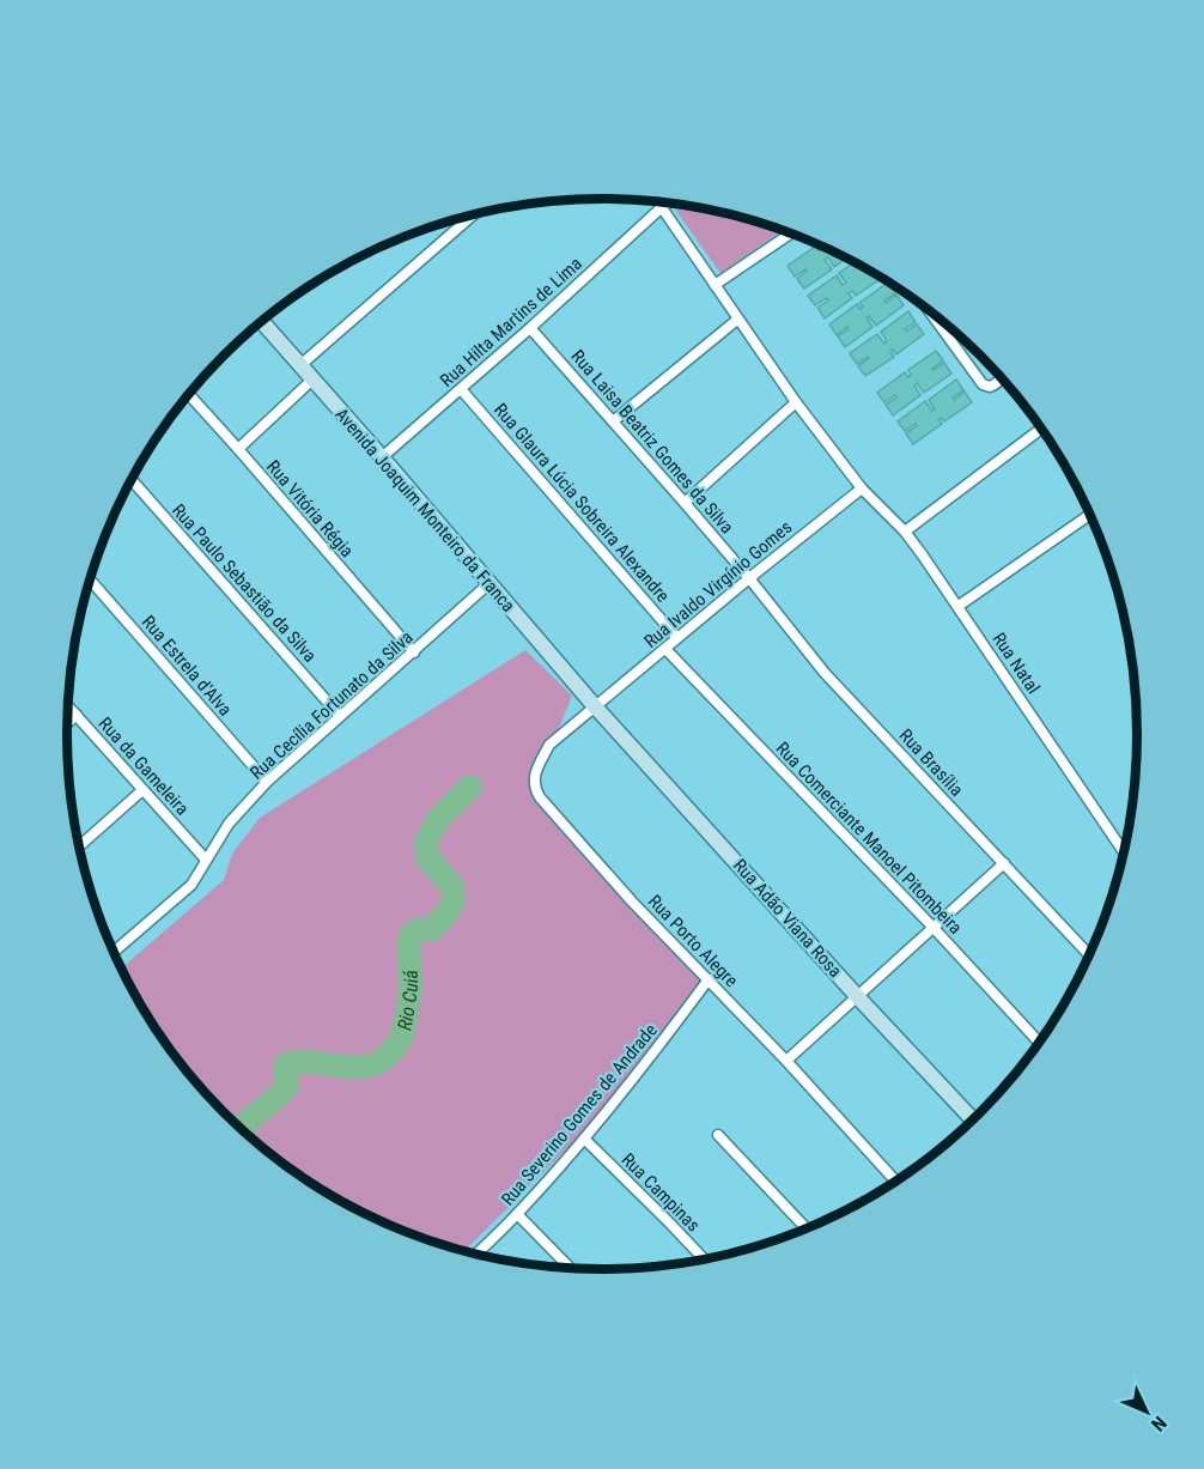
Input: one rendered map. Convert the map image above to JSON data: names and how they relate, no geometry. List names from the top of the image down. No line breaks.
{"streets":{"street":["Rua Hilta Martins de Lima","Rua Laisa Beatriz Gomes da Silva","Rua Glaura Lúcia Sobreira Alexandre","Rua Vitória Régia","Avenida Joaquim Monteiro da Franca","Rua Paulo Sebastião da Silva","Rua Ivaldo Virgínio Gomes","Rua Natal","Rua Estrela d'Alva","Rua Cecília Fortunato da Silva","Rua Brasília","Rua da Gameleira","Rua Comerciante Manoel Pitombeira","Rua Adão Viana Rosa","Rua Porto Alegre","Rua Severino Gomes de Andrade","Rua Campinas"]},"crossings":[["Rua Hilta Martins de Lima","Rua Laisa Beatriz Gomes da Silva"],["Rua Hilta Martins de Lima","Rua Glaura Lúcia Sobreira Alexandre"],["Rua Hilta Martins de Lima","Avenida Joaquim Monteiro da Franca"],["Rua Hilta Martins de Lima","Rua Natal"],["Rua Laisa Beatriz Gomes da Silva","Rua Ivaldo Virgínio Gomes"],["Rua Laisa Beatriz Gomes da Silva","Rua Brasília"],["Rua Glaura Lúcia Sobreira Alexandre","Rua Ivaldo Virgínio Gomes"],["Rua Vitória Régia","Rua Cecília Fortunato da Silva"],["Avenida Joaquim Monteiro da Franca","Rua Ivaldo Virgínio Gomes"],["Avenida Joaquim Monteiro da Franca","Rua Cecília Fortunato da Silva"],["Avenida Joaquim Monteiro da Franca","Rua Adão Viana Rosa"],["Avenida Joaquim Monteiro da Franca","Rua Porto Alegre"],["Rua Paulo Sebastião da Silva","Rua Cecília Fortunato da Silva"],["Rua Ivaldo Virgínio Gomes","Rua Natal"],["Rua Ivaldo Virgínio Gomes","Rua Brasília"],["Rua Ivaldo Virgínio Gomes","Rua Comerciante Manoel Pitombeira"],["Rua Ivaldo Virgínio Gomes","Rua Adão Viana Rosa"],["Rua Ivaldo Virgínio Gomes","Rua Porto Alegre"],["Rua Estrela d'Alva","Rua Cecília Fortunato da Silva"],["Rua Cecília Fortunato da Silva","Rua da Gameleira"],["Rua Adão Viana Rosa","Rua Porto Alegre"],["Rua Porto Alegre","Rua Severino Gomes de Andrade"],["Rua Severino Gomes de Andrade","Rua Campinas"]],"water":["Rio Cuiá"],"north":"bottom right"}
